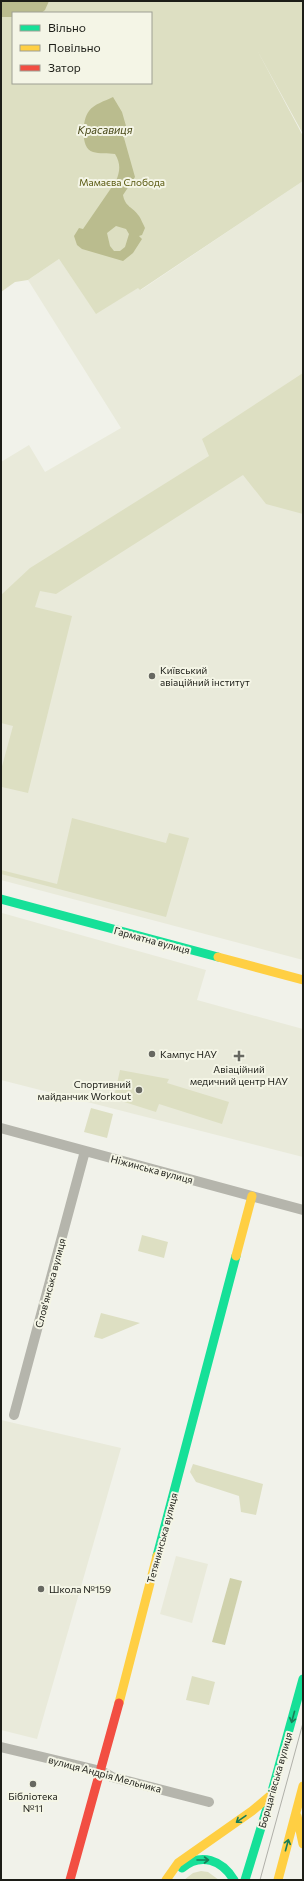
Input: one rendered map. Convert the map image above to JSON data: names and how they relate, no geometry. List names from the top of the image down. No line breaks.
{"streets":{"main road":["Гарматна вулиця","Тетянинська вулиця","Борщагівська вулиця"],"street":["Ніжинська вулиця","Слов'янська вулиця","вулиця Андрія Мельника"]},"crossings":[["Ніжинська вулиця","Слов'янська вулиця"],["Ніжинська вулиця","Тетянинська вулиця"],["Тетянинська вулиця","вулиця Андрія Мельника"]],"one_way":["Борщагівська вулиця"],"water":["Красавиця"],"parks":["Мамаєва Слобода"],"places":{"other":["Київський авіаційний інститут","Кампус НАУ","Спортивний майданчик Workout","Школа №159","Бібліотека №11"],"health":["Авіаційний медичний центр НАУ"]},"legend":["Вільно","Повільно","Затор"]}
